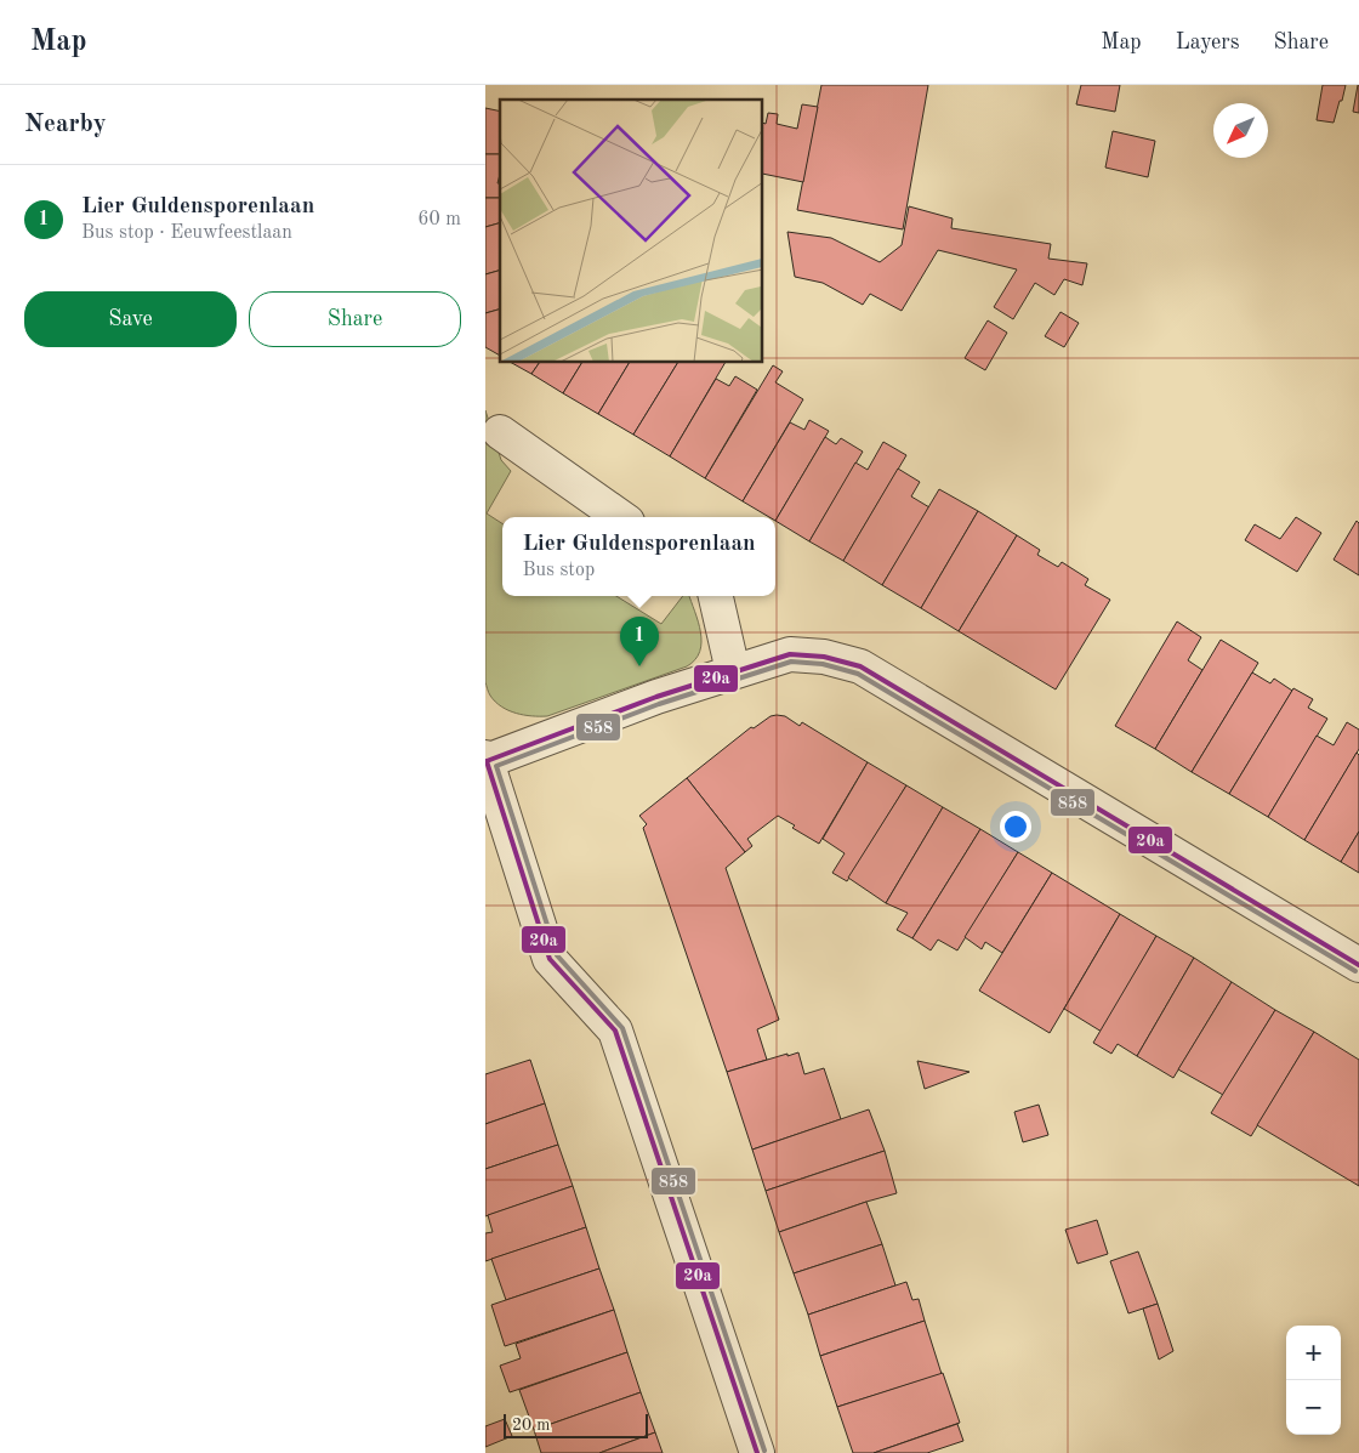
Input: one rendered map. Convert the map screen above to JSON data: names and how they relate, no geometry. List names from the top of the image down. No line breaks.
{"lines":["transit line 20a","transit line 858"],"scale_bar":"20 m","north":"bottom left","page":{"header":"Map","nav":["Map","Layers","Share"],"heading":"Nearby","list":[{"mark":"1","name":"Lier Guldensporenlaan","note":"Bus stop · Eeuwfeestlaan","value":"60 m"}],"buttons":["Save","Share"],"popup":["Lier Guldensporenlaan","Bus stop"],"pins":"1","map_buttons":["+","−"],"scale":"20 m"}}
